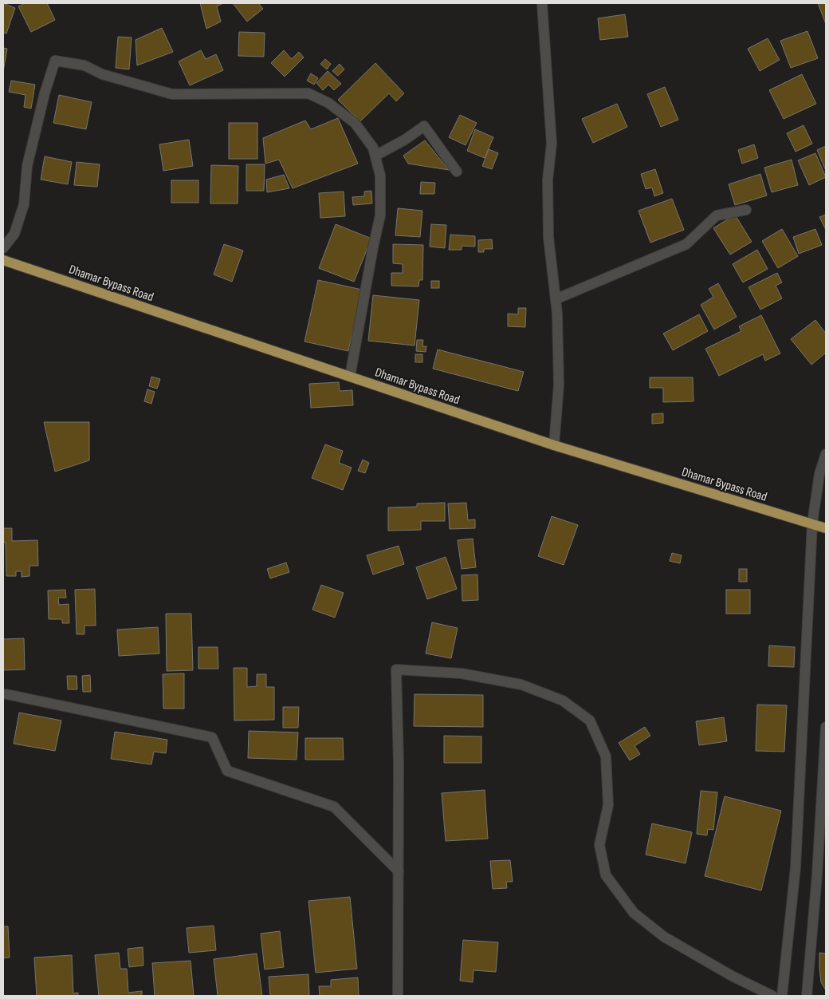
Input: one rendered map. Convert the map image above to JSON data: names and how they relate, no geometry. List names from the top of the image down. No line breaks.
{"streets":{"main road":["Dhamar Bypass Road"]}}
